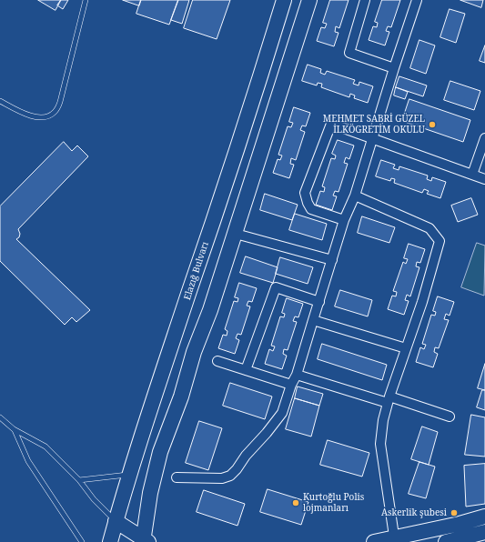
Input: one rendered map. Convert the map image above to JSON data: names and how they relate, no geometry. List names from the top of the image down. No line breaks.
{"streets":{"main road":["Elazığ Bulvarı"]},"places":["MEHMET SABRİ GÜZEL İLKÖGRETİM OKULU","Kurtoğlu Polis lojmanları","Askerlik şubesi"]}
